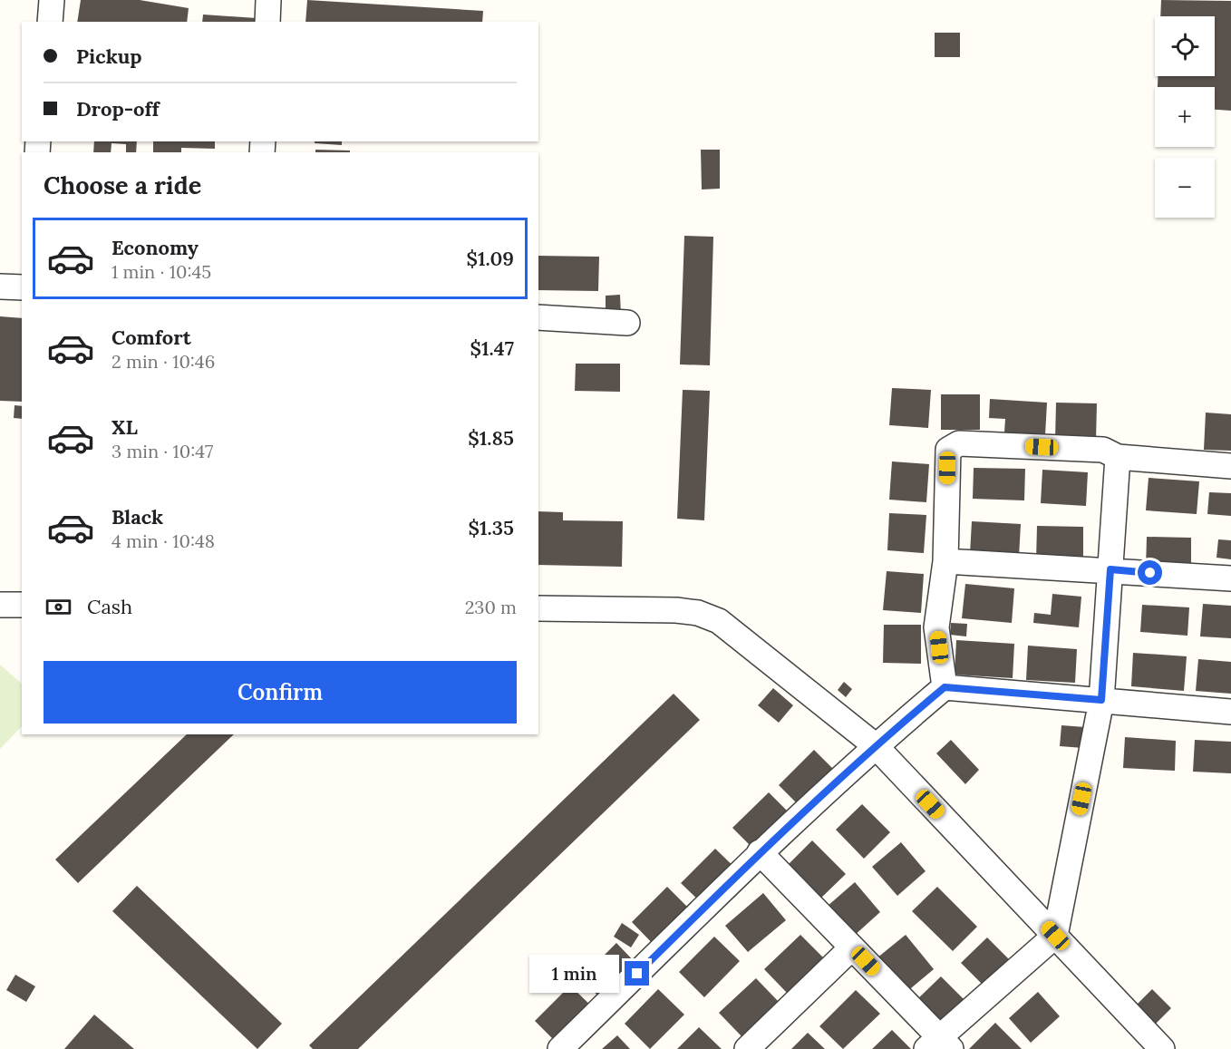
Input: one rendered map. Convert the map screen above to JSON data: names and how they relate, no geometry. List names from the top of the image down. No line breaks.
{"page":{"map_buttons":["+","−"],"banner":["Pickup","Drop-off"],"heading":"Choose a ride","list":[{"name":"Economy","note":"1 min · 10:45","value":"$1.09"},{"name":"Comfort","note":"2 min · 10:46","value":"$1.47"},{"name":"XL","note":"3 min · 10:47","value":"$1.85"},{"name":"Black","note":"4 min · 10:48","value":"$1.35"}],"pay":["Cash","230 m"],"buttons":"Confirm","bubble":"1 min"}}
